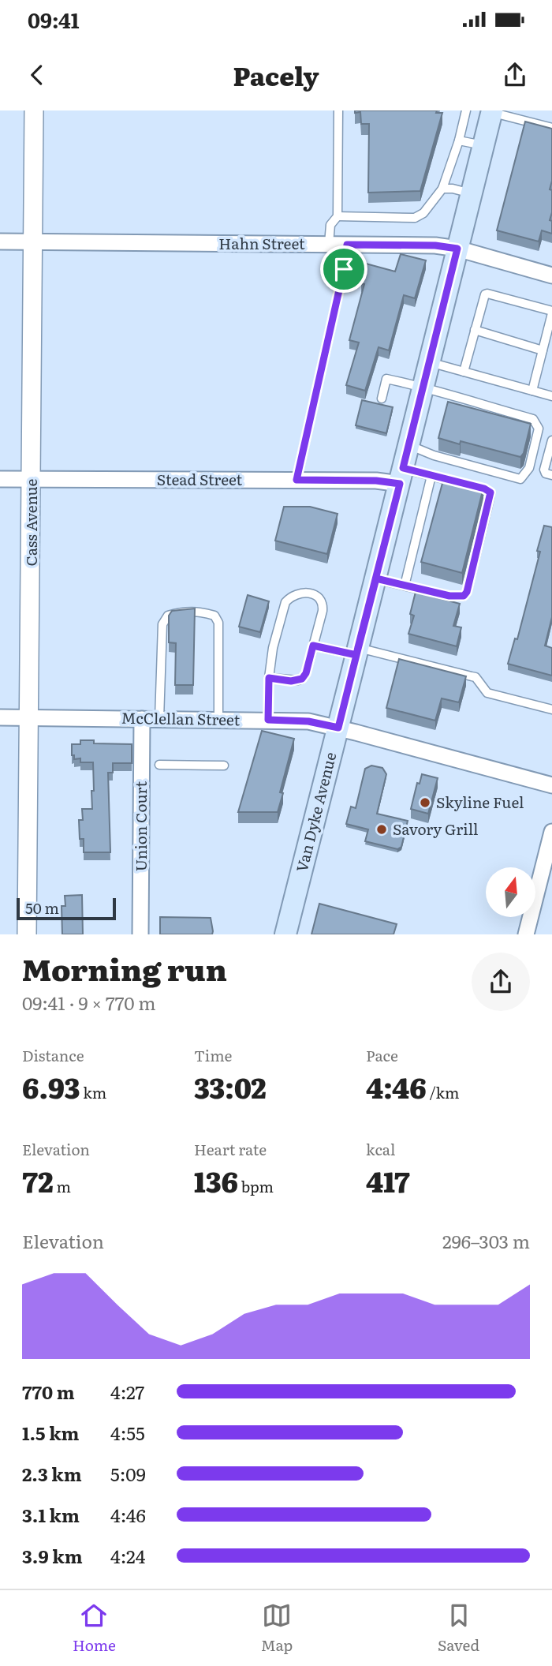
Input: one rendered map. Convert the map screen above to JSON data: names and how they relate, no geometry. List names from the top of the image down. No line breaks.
{"streets":{"main road":["Van Dyke Avenue"],"street":["Hahn Street","Stead Street","Cass Avenue","McClellan Street","Union Court"]},"crossings":[["Hahn Street","Cass Avenue"],["Hahn Street","Van Dyke Avenue"],["Stead Street","Cass Avenue"],["Stead Street","Van Dyke Avenue"],["Cass Avenue","McClellan Street"],["McClellan Street","Van Dyke Avenue"],["McClellan Street","Union Court"]],"places":["Skyline Fuel","Savory Grill"],"scale_bar":"50 m","north":"top","page":{"status":"09:41","header":"Pacely","scale":"50 m","heading":["Morning run","09:41 · 9 × 770 m"],"stats":[["Distance","6.93 km"],["Time","33:02"],["Pace","4:46 /km"],["Elevation","72 m"],["Heart rate","136 bpm"],["kcal","417"]],"chart":["Elevation","296–303 m"],"list":[{"name":"770 m","note":"4:27"},{"name":"1.5 km","note":"4:55"},{"name":"2.3 km","note":"5:09"},{"name":"3.1 km","note":"4:46"},{"name":"3.9 km","note":"4:24"}],"tabs":["Home","Map","Saved"]}}
